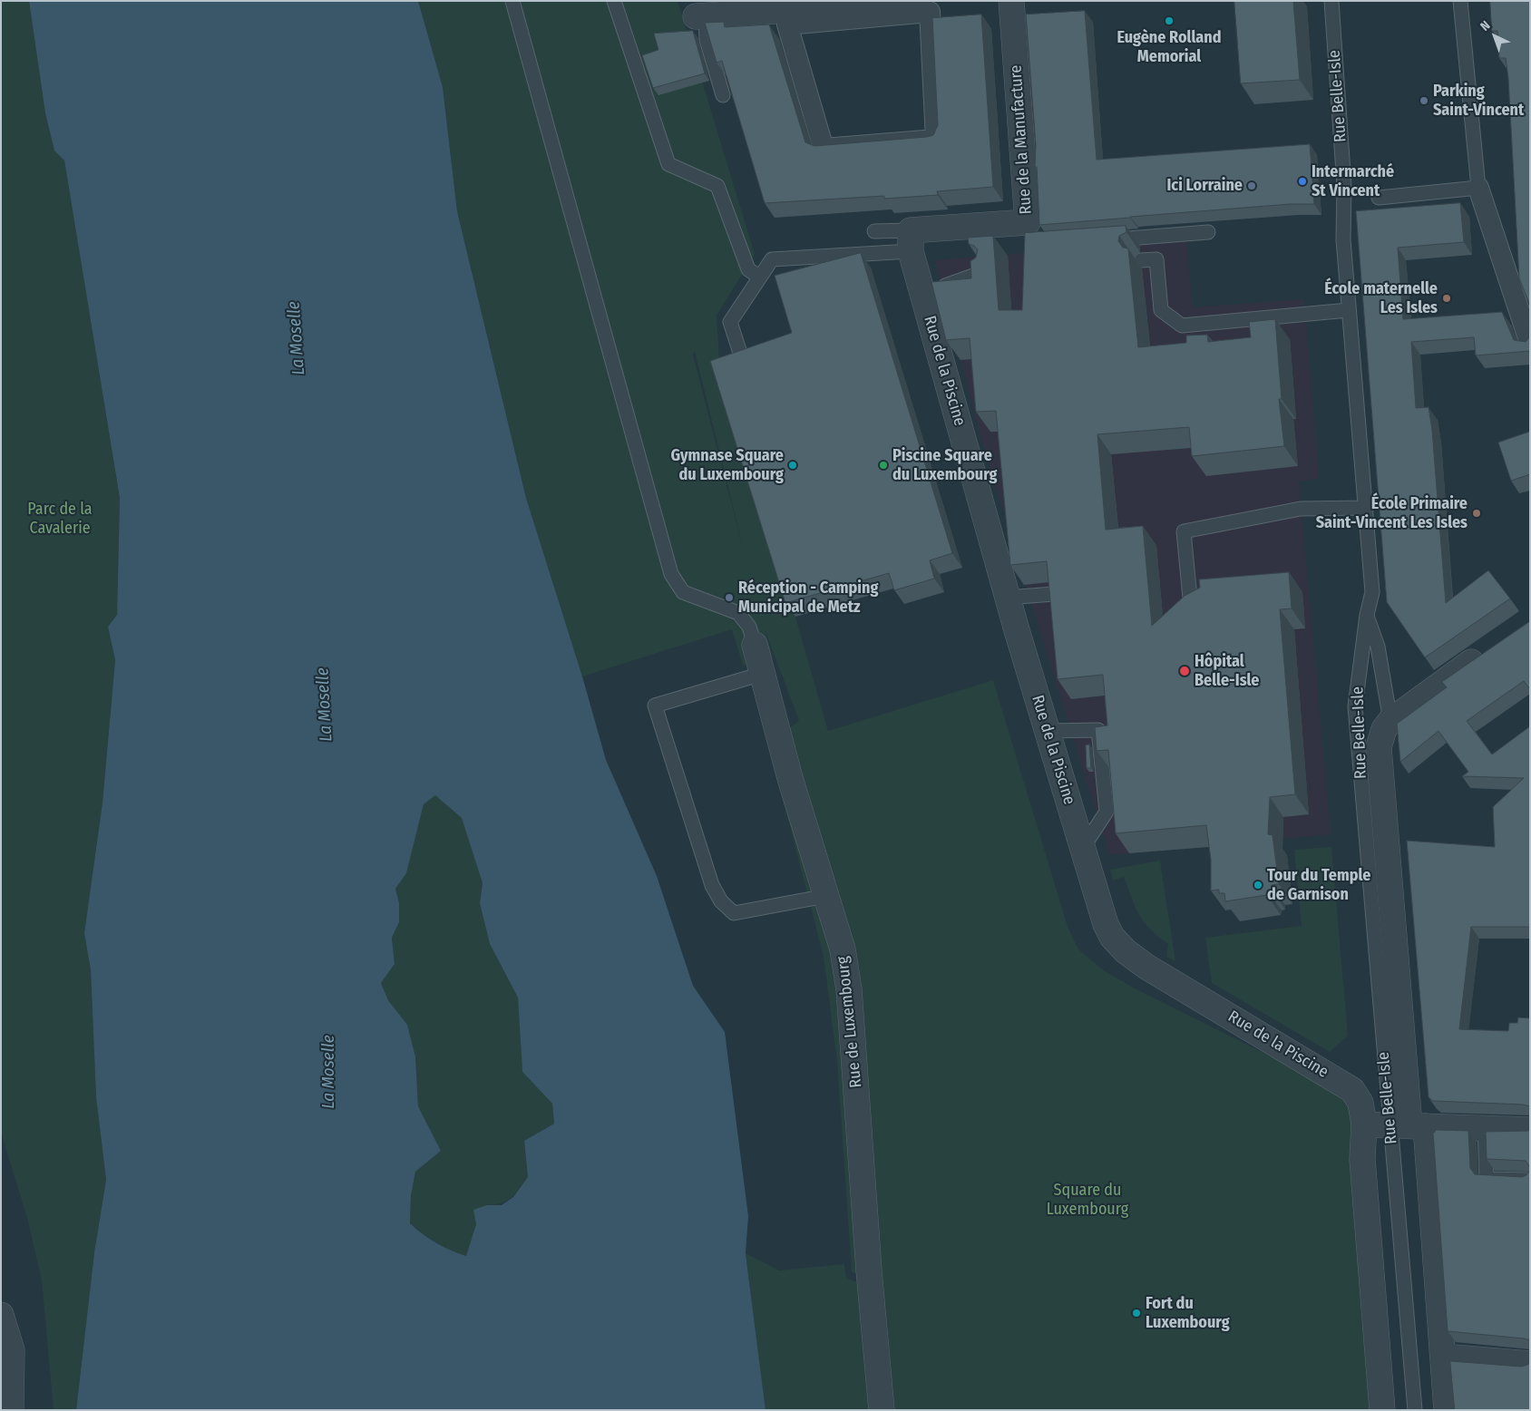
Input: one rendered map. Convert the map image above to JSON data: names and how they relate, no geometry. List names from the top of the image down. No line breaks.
{"streets":{"street":["Rue Belle-Isle","Rue de la Manufacture","Rue de la Piscine","Rue de Luxembourg"]},"crossings":[["Rue Belle-Isle","Rue de la Piscine"],["Rue de la Manufacture","Rue de la Piscine"]],"water":["La Moselle"],"parks":["Parc de la Cavalerie","Square du Luxembourg"],"places":["Eugène Rolland Memorial","Parking Saint-Vincent","Intermarché St Vincent","Ici Lorraine","École maternelle Les Isles","Gymnase Square du Luxembourg","Piscine Square du Luxembourg","École Primaire Saint-Vincent Les Isles","Réception - Camping Municipal de Metz","Hôpital Belle-Isle","Tour du Temple de Garnison","Fort du Luxembourg"],"north":"top left"}
